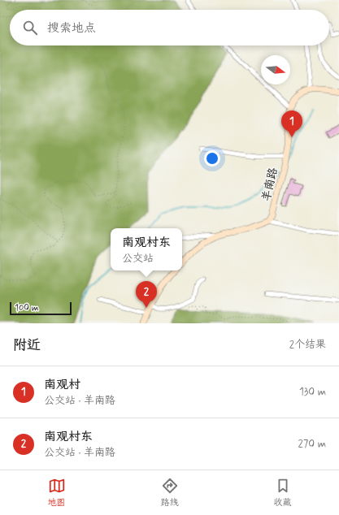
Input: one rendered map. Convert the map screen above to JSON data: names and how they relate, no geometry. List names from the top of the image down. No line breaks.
{"streets":{"street":["羊南路"]},"scale_bar":"100 m","north":"right","page":{"search":"搜索地点","pins":["1","2"],"popup":["南观村东","公交站"],"scale":"100 m","heading":["附近","2个结果"],"list":[{"mark":"1","name":"南观村","note":"公交站 · 羊南路","value":"130 m"},{"mark":"2","name":"南观村东","note":"公交站 · 羊南路","value":"270 m"}],"nav":["地图","路线","收藏"]}}
